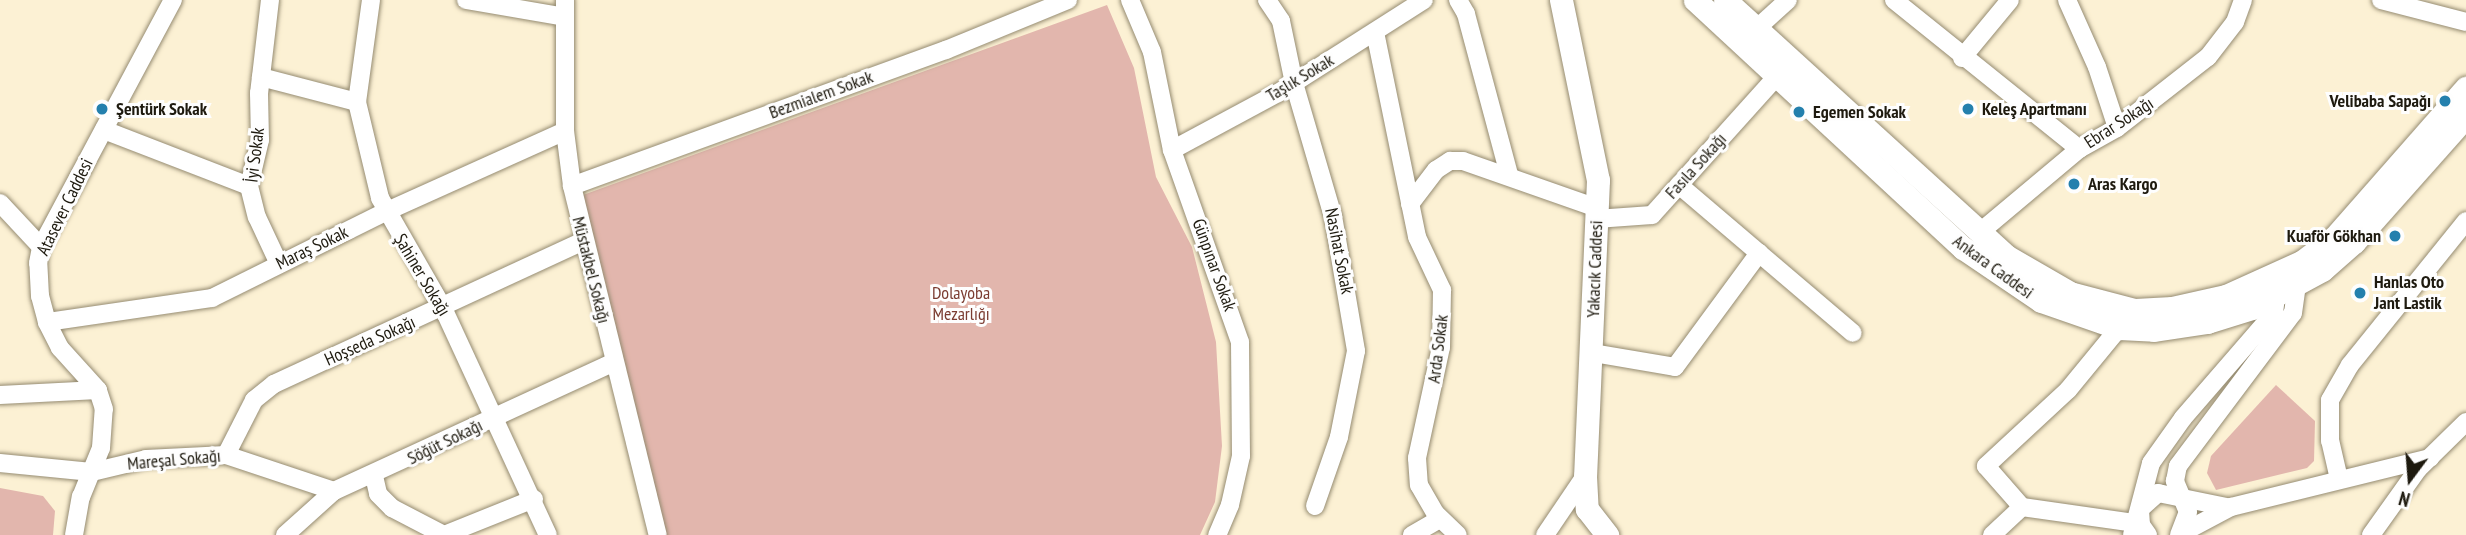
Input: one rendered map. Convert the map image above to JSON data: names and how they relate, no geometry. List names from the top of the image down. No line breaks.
{"streets":{"main road":["Ankara Caddesi","Yakacık Caddesi"],"street":["Taşlık Sokak","Bezmialem Sokak","Ebrar Sokağı","İyi Sokak","Fasıla Sokağı","Atasever Caddesi","Maraş Sokak","Nasihat Sokak","Günpınar Sokak","Müstakbel Sokağı","Şahiner Sokağı","Hoşseda Sokağı","Arda Sokak","Söğüt Sokağı","Mareşal Sokağı"]},"crossings":[["Taşlık Sokak","Nasihat Sokak"],["Taşlık Sokak","Günpınar Sokak"],["Taşlık Sokak","Arda Sokak"],["Bezmialem Sokak","Müstakbel Sokağı"],["Ebrar Sokağı","Ankara Caddesi"],["İyi Sokak","Maraş Sokak"],["Fasıla Sokağı","Ankara Caddesi"],["Fasıla Sokağı","Yakacık Caddesi"],["Atasever Caddesi","Maraş Sokak"],["Maraş Sokak","Müstakbel Sokağı"],["Maraş Sokak","Şahiner Sokağı"],["Müstakbel Sokağı","Hoşseda Sokağı"],["Müstakbel Sokağı","Söğüt Sokağı"],["Şahiner Sokağı","Hoşseda Sokağı"],["Şahiner Sokağı","Söğüt Sokağı"],["Hoşseda Sokağı","Mareşal Sokağı"],["Söğüt Sokağı","Mareşal Sokağı"]],"parks":["Dolayoba Mezarlığı"],"places":["Velibaba Sapağı","Şentürk Sokak","Keleş Apartmanı","Egemen Sokak","Aras Kargo","Kuaför Gökhan","Hanlas Oto Jant Lastik"],"north":"bottom"}
